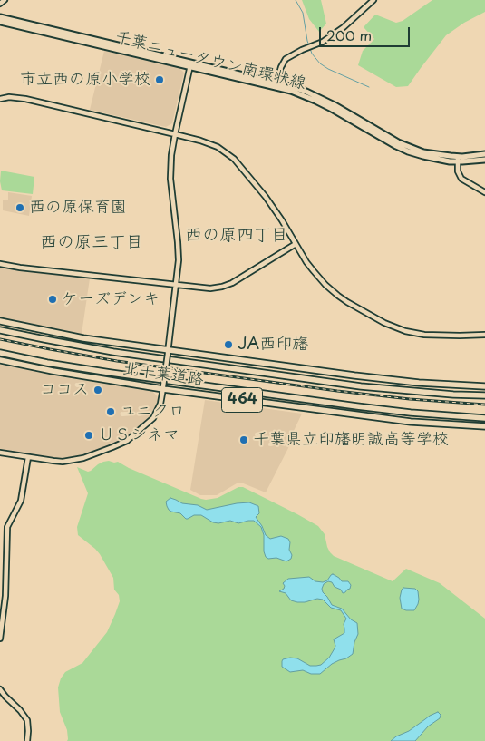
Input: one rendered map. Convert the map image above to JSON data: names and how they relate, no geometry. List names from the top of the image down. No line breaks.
{"streets":{"highway":["北千葉道路","464"],"main road":["千葉ニュータウン南環状線"]},"districts":["西の原四丁目","西の原三丁目"],"places":["市立西の原小学校","西の原保育園","ケーズデンキ","JA西印旛","ココス","ユニクロ","ＵＳシネマ","千葉県立印旛明誠高等学校"],"scale_bar":"200 m"}
